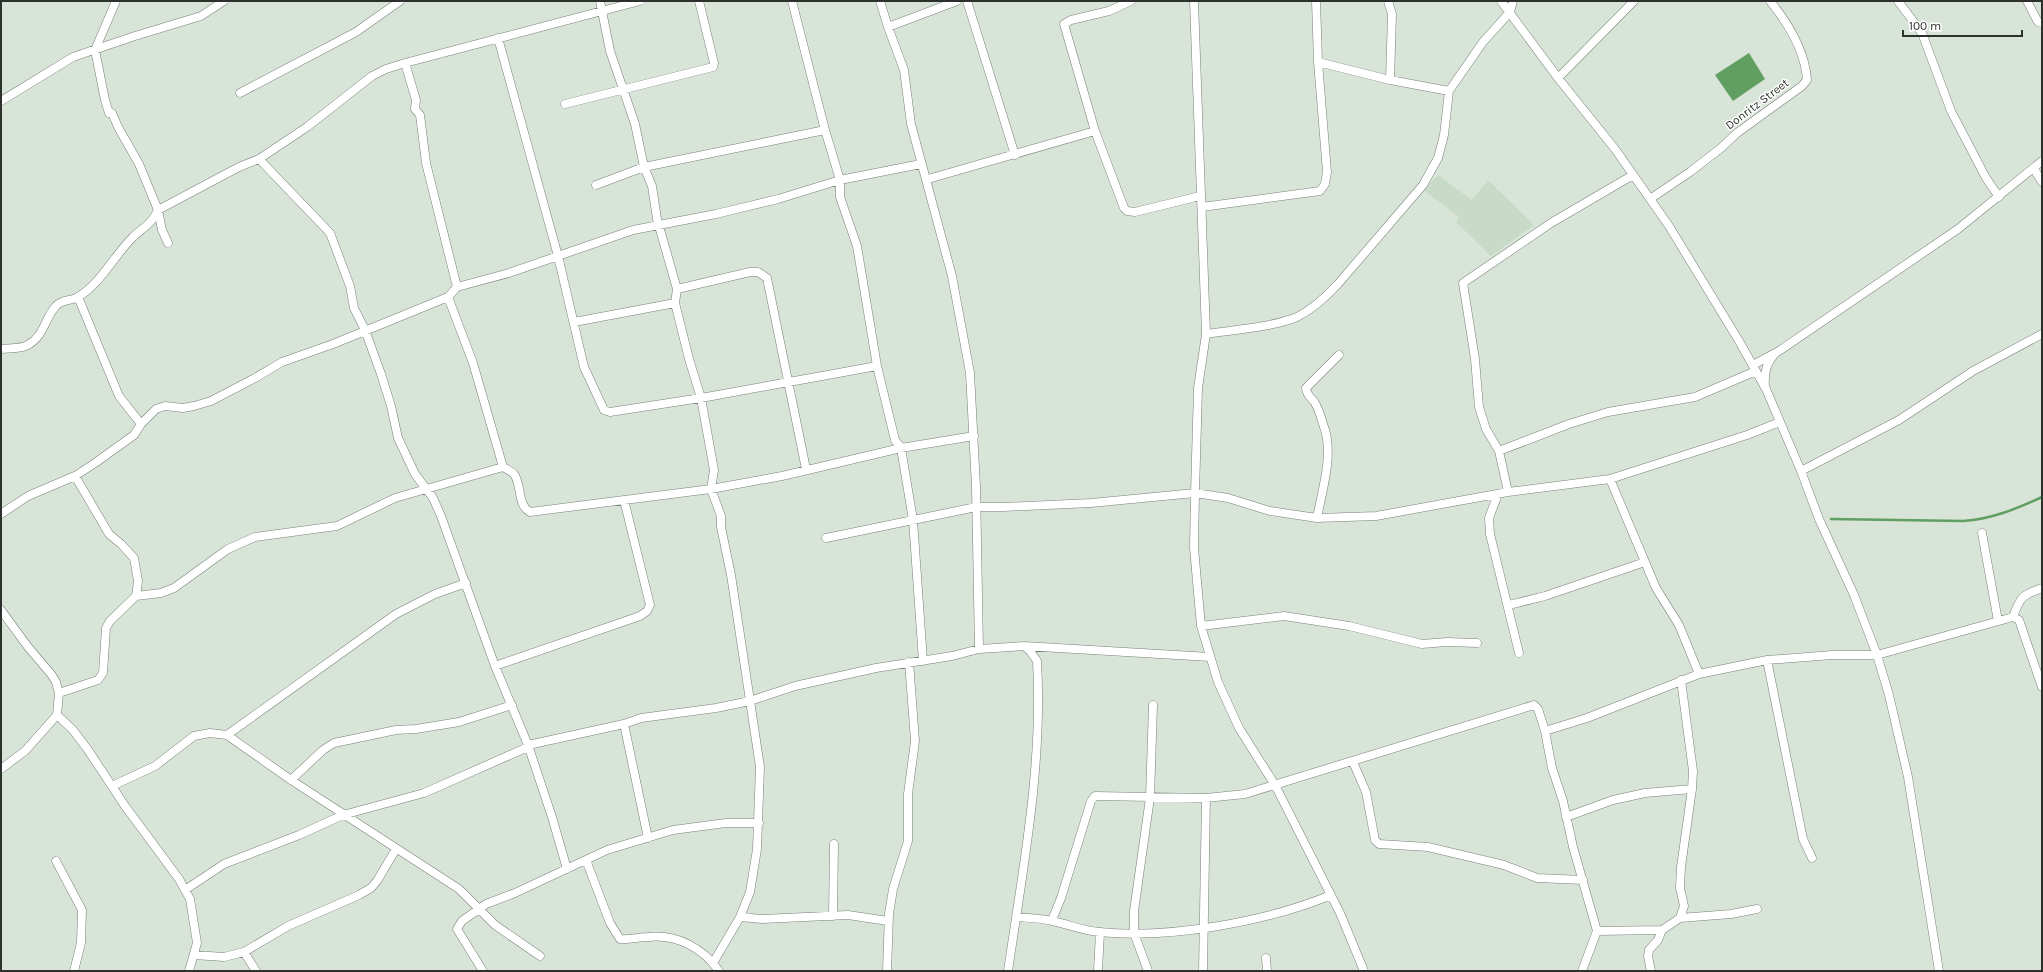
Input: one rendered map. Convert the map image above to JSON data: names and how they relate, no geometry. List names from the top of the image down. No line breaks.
{"streets":{"street":["Donritz Street"]},"scale_bar":"100 m"}
